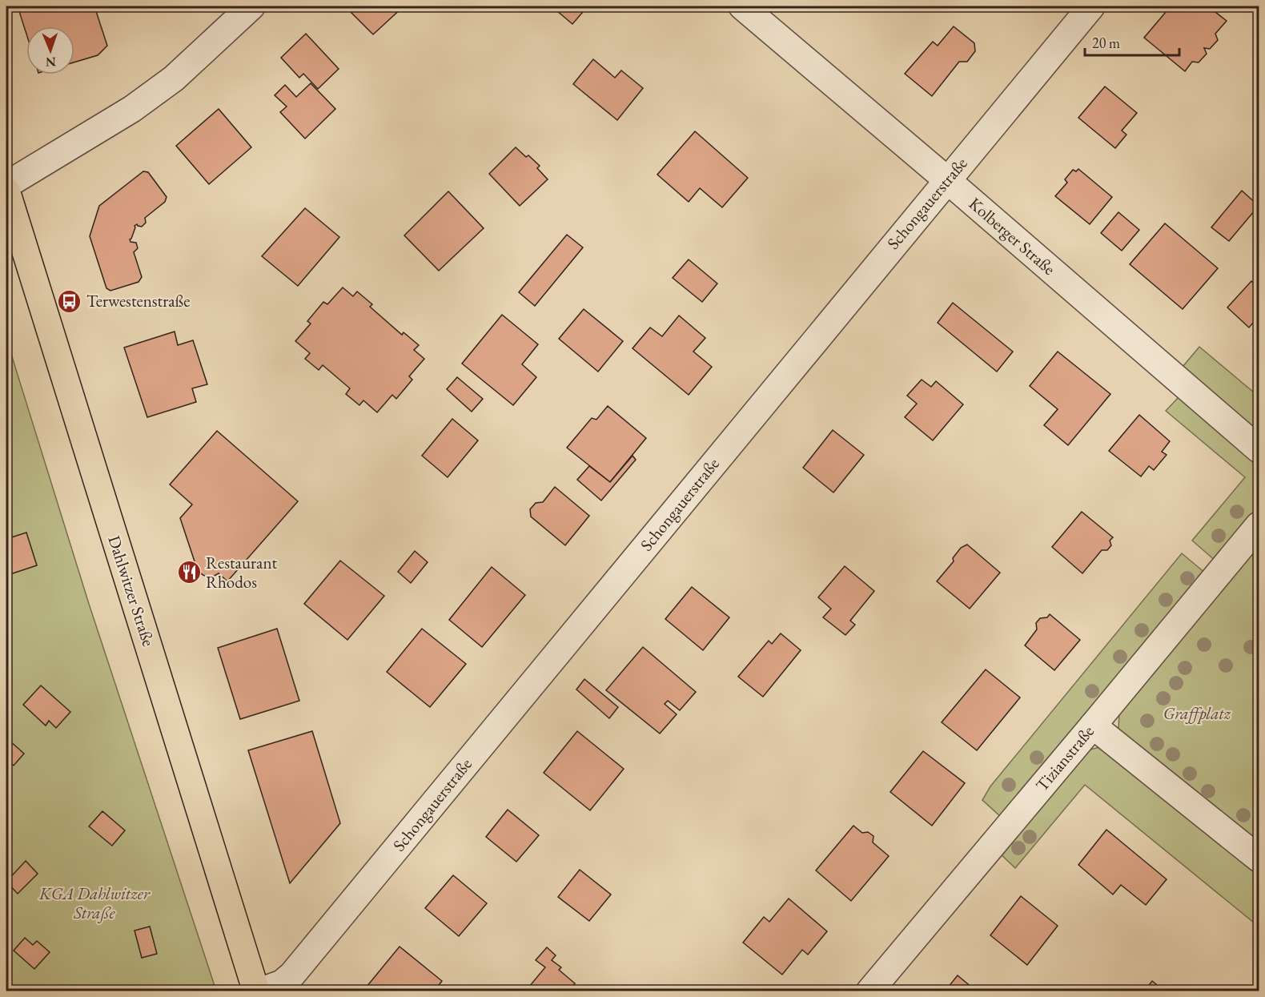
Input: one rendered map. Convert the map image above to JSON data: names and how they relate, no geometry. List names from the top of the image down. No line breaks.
{"streets":{"main road":["Dahlwitzer Straße"],"street":["Schongauerstraße","Kolberger Straße","Tizianstraße"]},"crossings":[["Schongauerstraße","Kolberger Straße"],["Schongauerstraße","Dahlwitzer Straße"]],"parks":["Graffplatz","KGA Dahlwitzer Straße"],"places":{"bus stop":["Terwestenstraße"],"restaurant":["Restaurant Rhodos"]},"scale_bar":"20 m","north":"bottom"}
